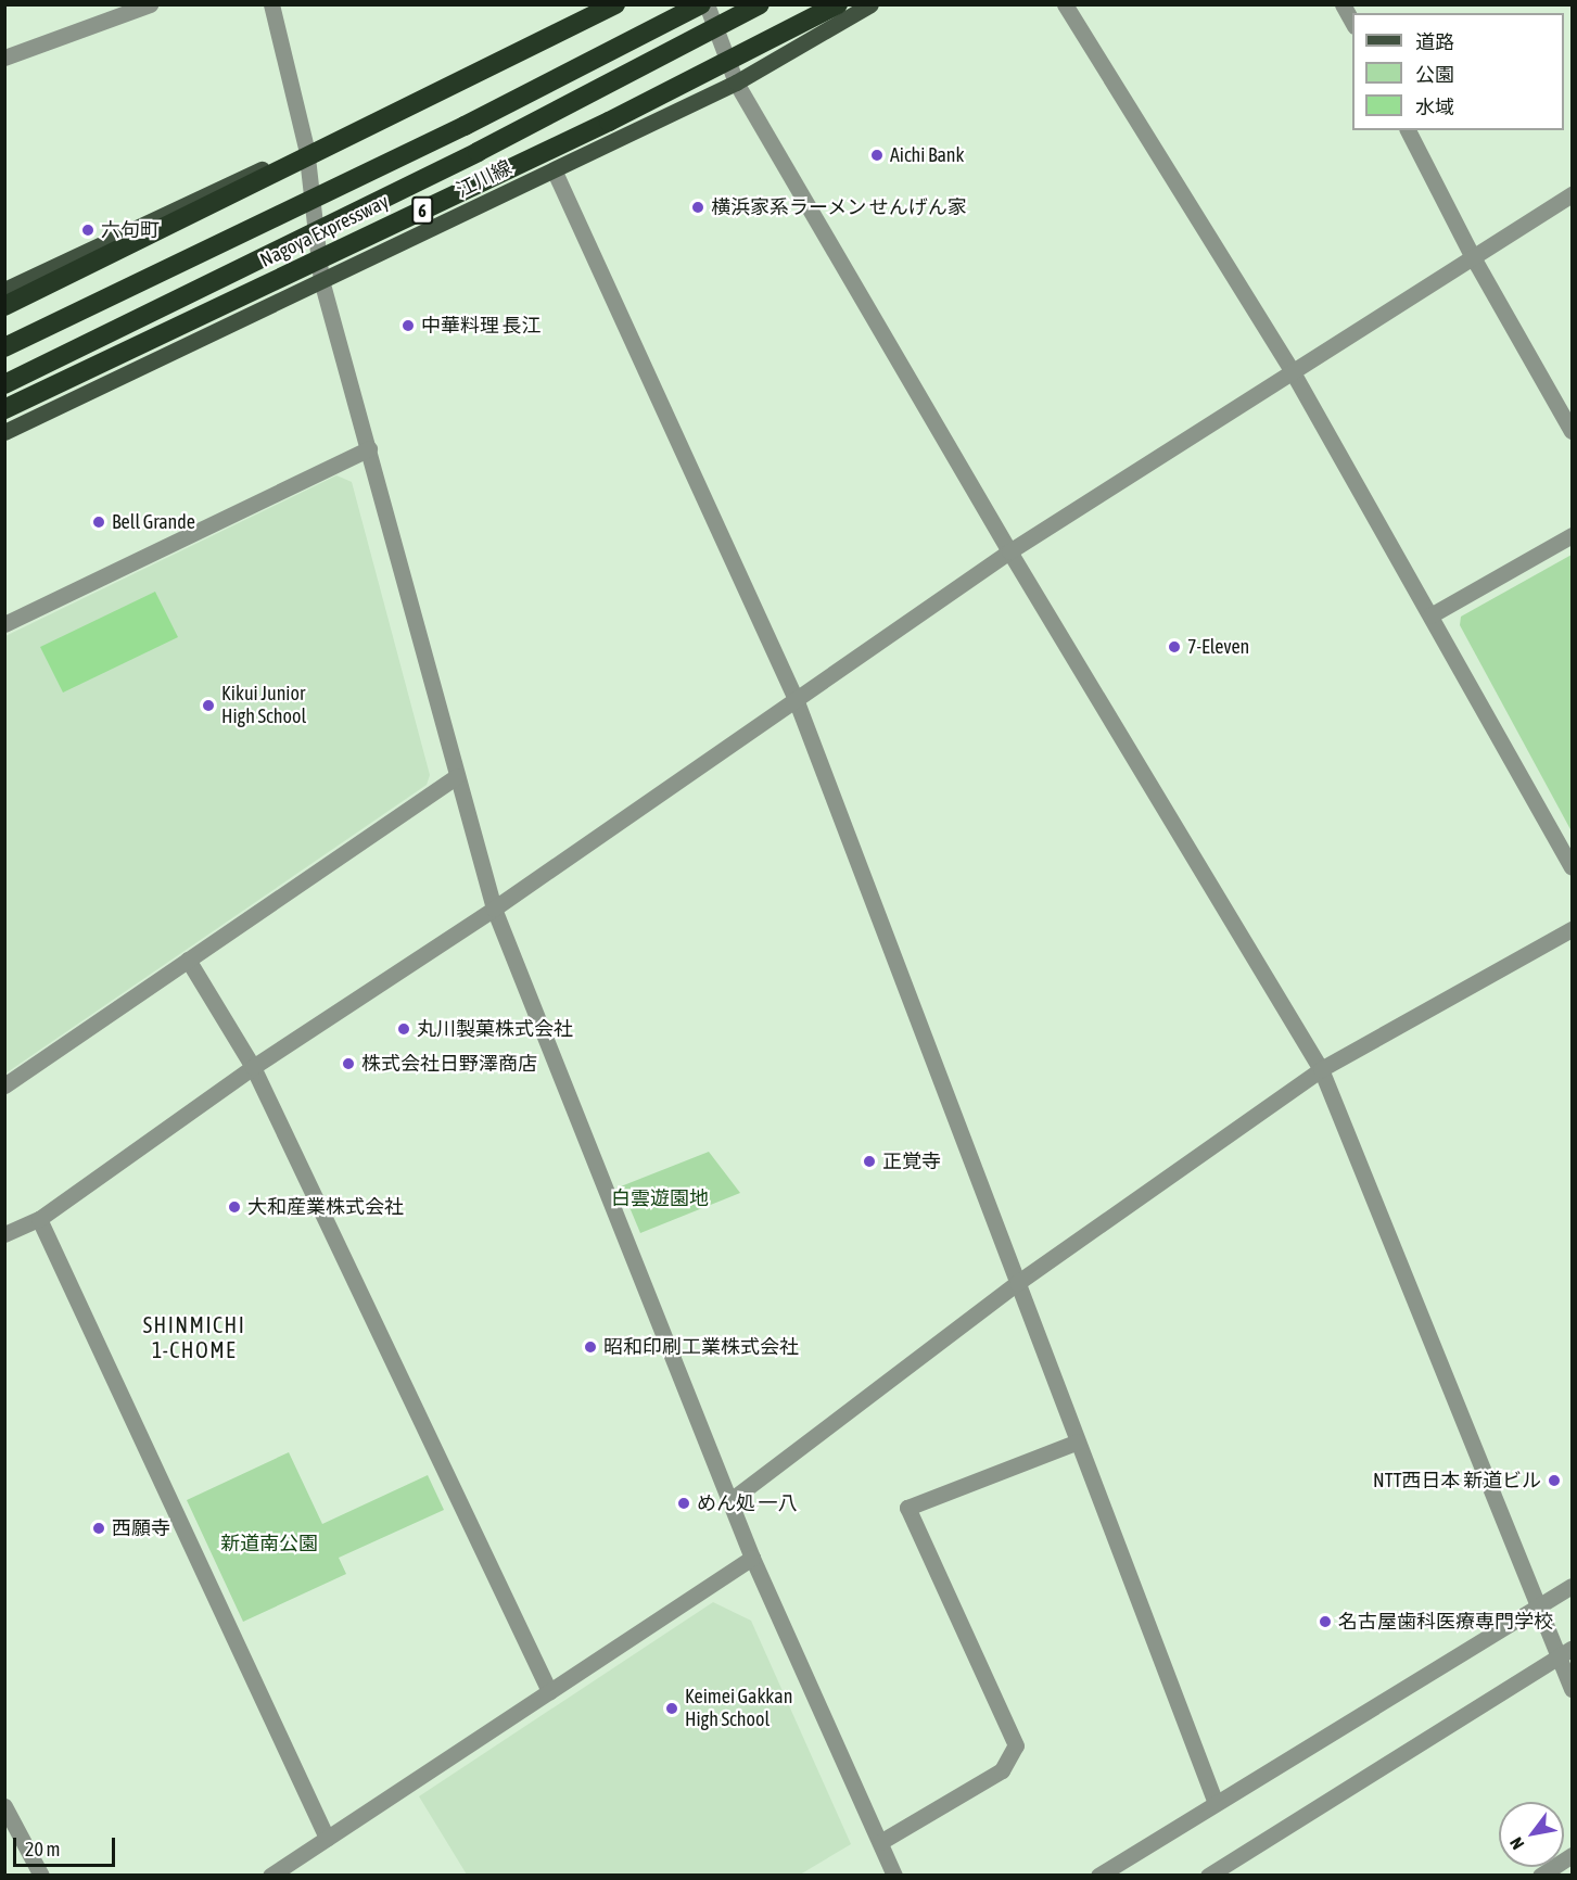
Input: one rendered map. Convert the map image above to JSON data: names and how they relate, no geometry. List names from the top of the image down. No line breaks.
{"streets":{"highway":["6","Nagoya Expressway"],"main road":["江川線"]},"districts":["SHINMICHI 1-CHOME"],"parks":["白雲遊園地","新道南公園"],"places":["Aichi Bank","横浜家系ラーメン せんげん家","六句町","中華料理 長江","Bell Grande","7-Eleven","Kikui Junior High School","丸川製菓株式会社","株式会社日野澤商店","正覚寺","大和産業株式会社","昭和印刷工業株式会社","NTT西日本 新道ビル","めん処 一八","西願寺","名古屋歯科医療専門学校","Keimei Gakkan High School"],"legend":["道路","公園","水域"],"scale_bar":"20 m","north":"bottom left"}
